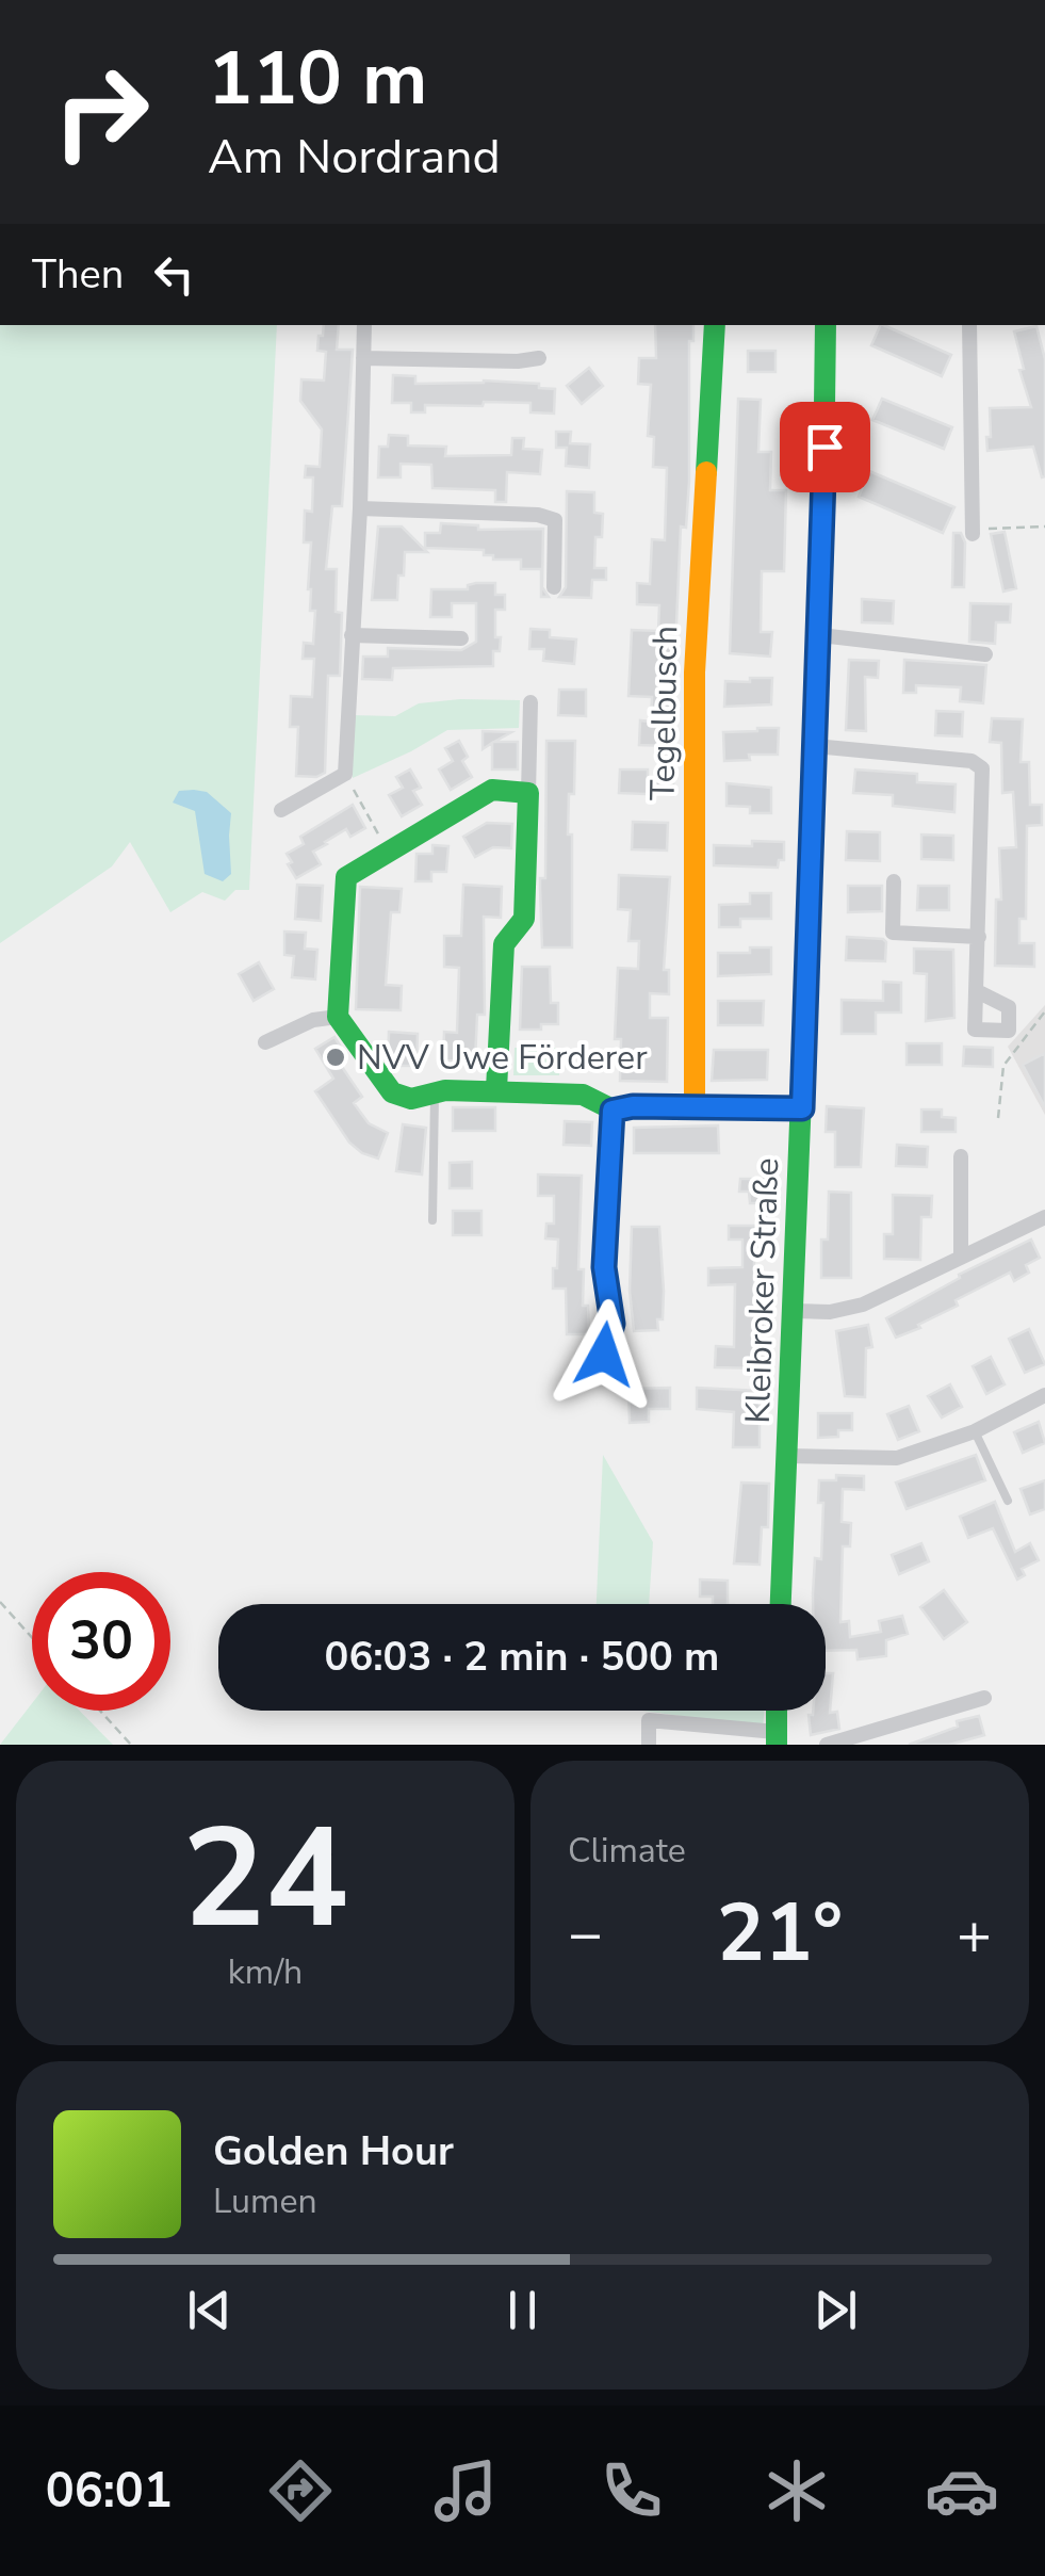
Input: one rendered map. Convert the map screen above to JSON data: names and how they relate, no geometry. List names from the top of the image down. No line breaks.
{"streets":{"street":["Tegelbusch","Kleibroker Straße"]},"places":["NVV Uwe Förderer"],"page":{"turn":["110 m","Am Nordrand"],"then":"Then","limit":"30","trip":"06:03 · 2 min · 500 m","tile":[["24","km/h"],"Climate"],"heat":["−","21°","+"],"song":["Golden Hour","Lumen"],"tabs":"06:01"}}
